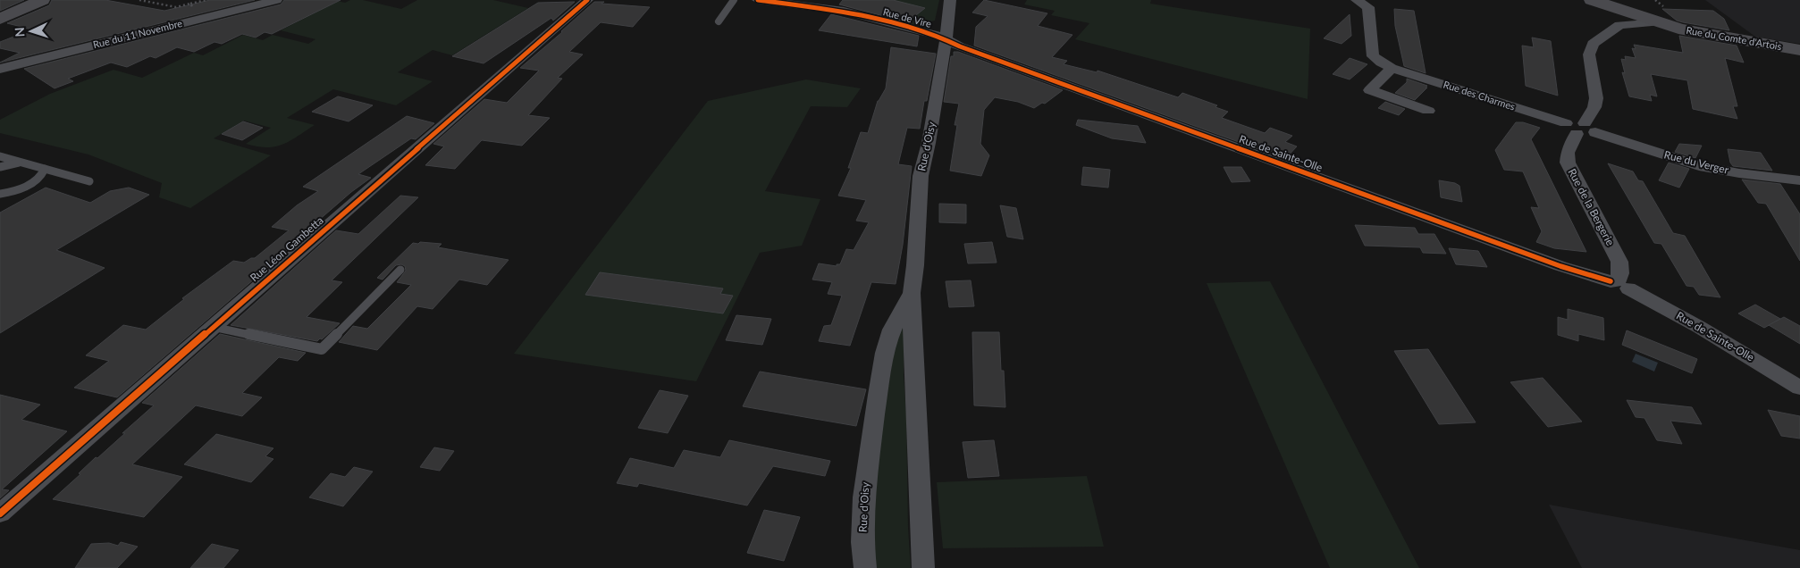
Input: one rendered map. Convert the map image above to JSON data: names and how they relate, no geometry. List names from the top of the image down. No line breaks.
{"streets":{"main road":["Rue du Comte d'Artois"],"street":["Rue de Vire","Rue du 11 Novembre","Rue des Charmes","Rue d'Oisy","Rue de Sainte-Olle","Rue du Verger","Rue de la Bergerie","Rue Léon Gambetta"]},"crossings":[["Rue de Vire","Rue d'Oisy"],["Rue de Vire","Rue de Sainte-Olle"],["Rue du Comte d'Artois","Rue de la Bergerie"],["Rue des Charmes","Rue du Verger"],["Rue des Charmes","Rue de la Bergerie"],["Rue d'Oisy","Rue de Sainte-Olle"],["Rue de Sainte-Olle","Rue de la Bergerie"],["Rue du Verger","Rue de la Bergerie"]],"north":"left"}
